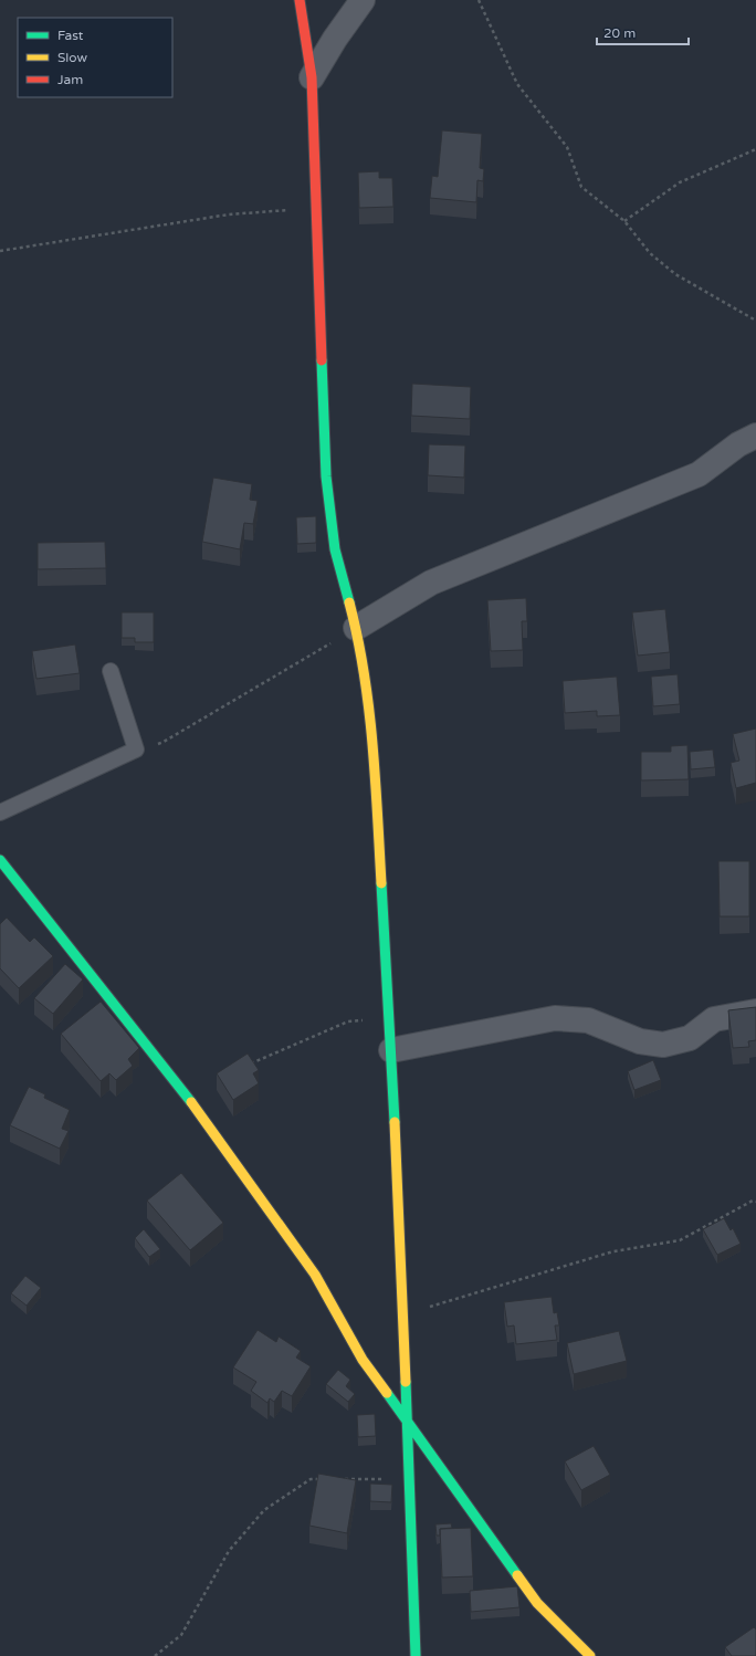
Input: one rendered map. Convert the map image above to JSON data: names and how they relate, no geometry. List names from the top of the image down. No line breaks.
{"legend":["Fast","Slow","Jam"],"scale_bar":"20 m"}
